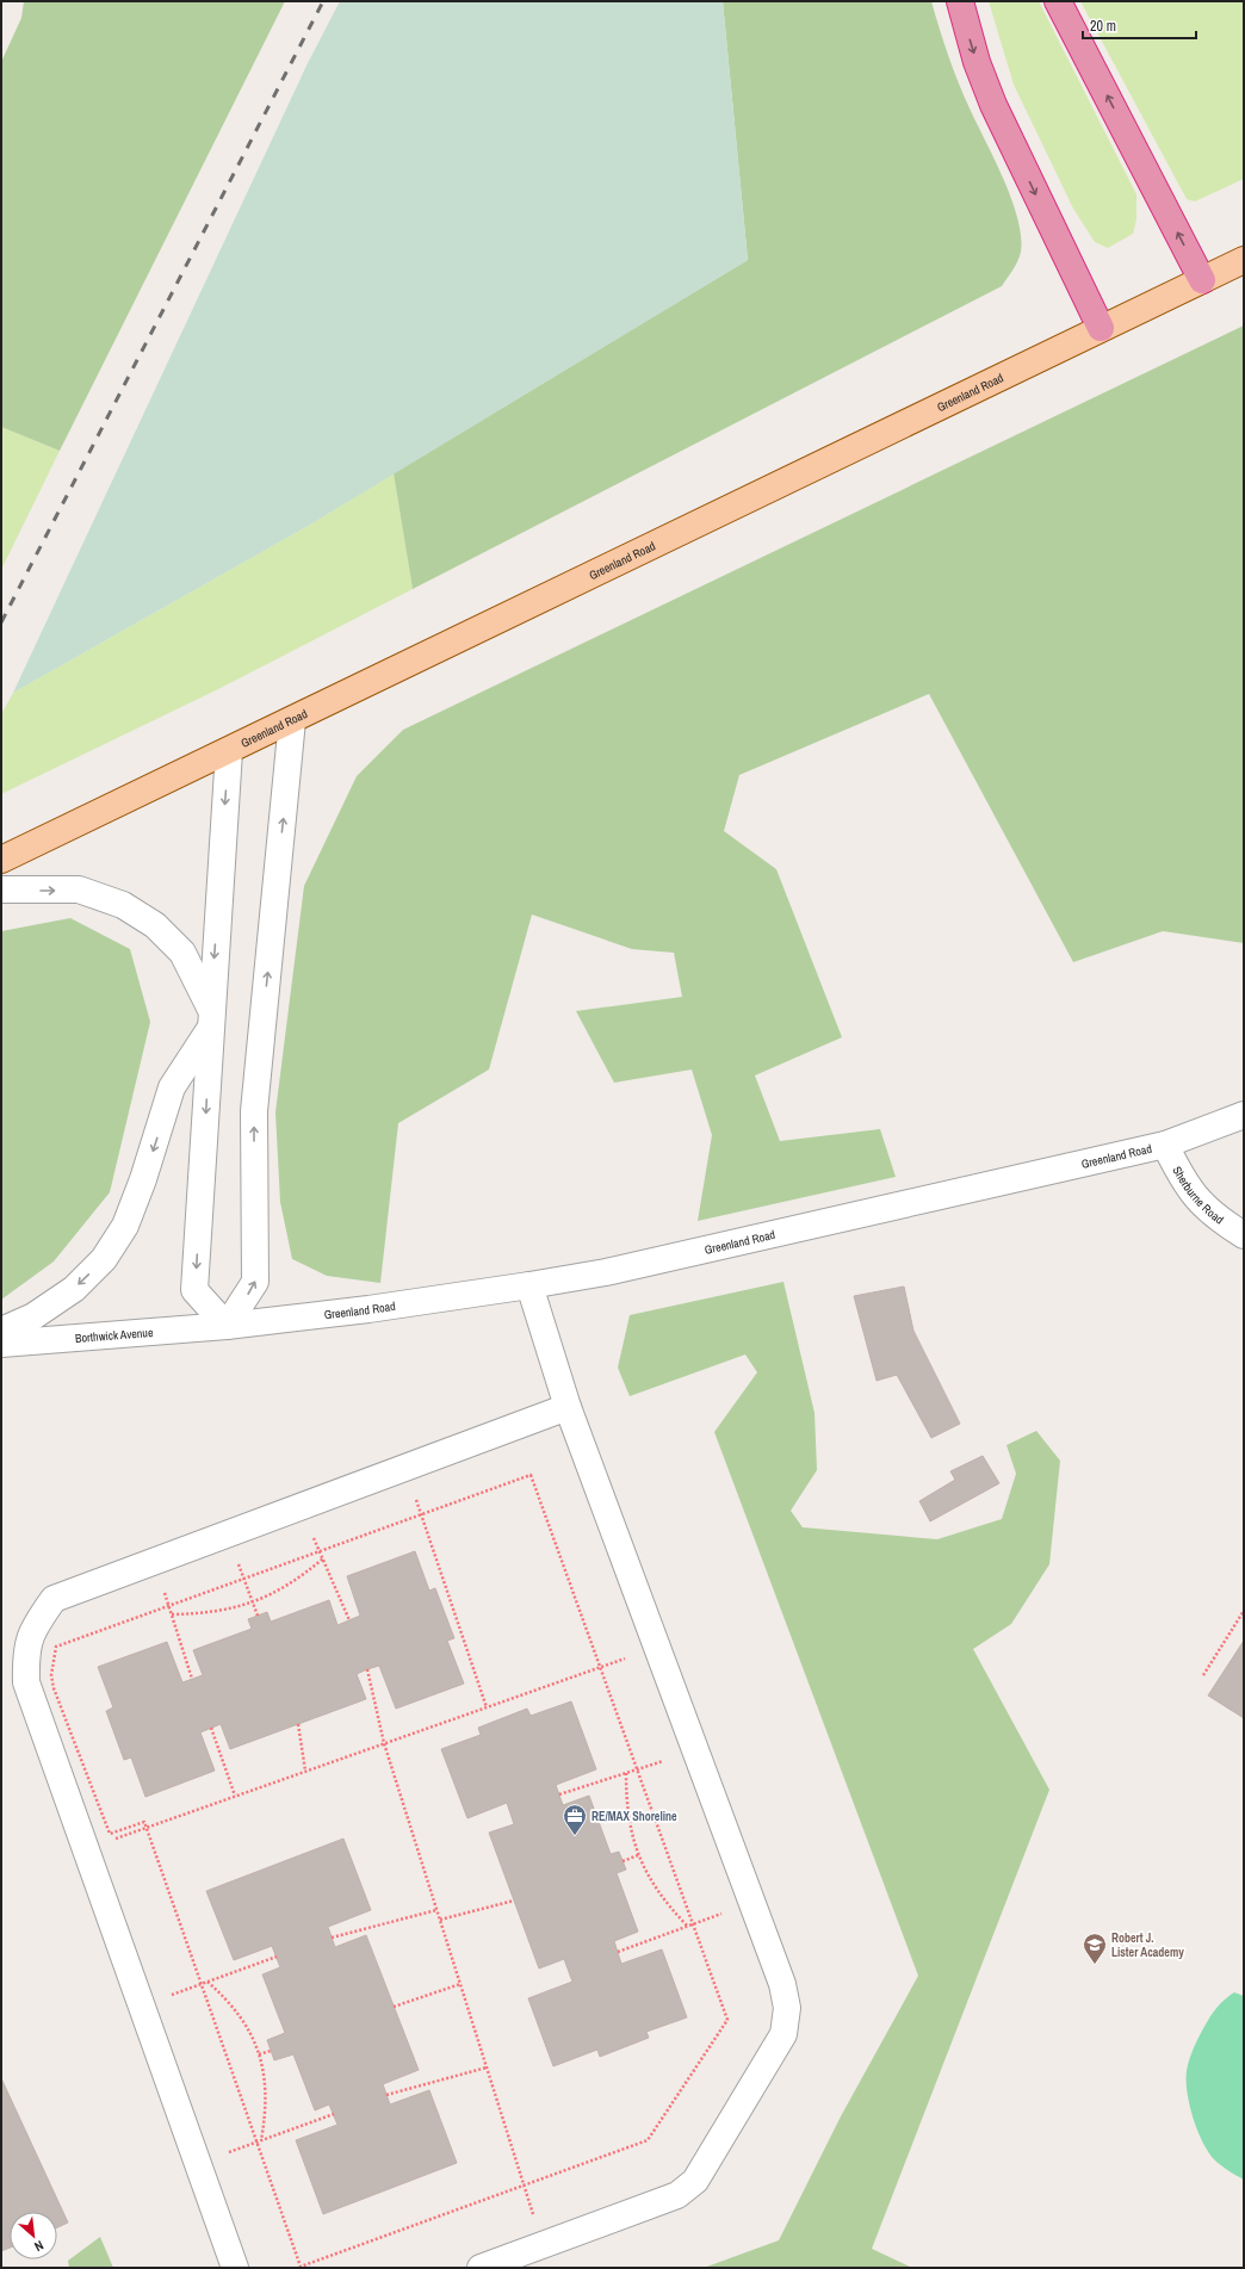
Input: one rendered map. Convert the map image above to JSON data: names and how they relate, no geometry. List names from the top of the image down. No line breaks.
{"streets":{"main road":["Greenland Road"],"street":["Sherburne Road","Borthwick Avenue"]},"crossings":[["Greenland Road","Sherburne Road"],["Greenland Road","Borthwick Avenue"]],"places":{"office":["RE/MAX Shoreline"],"school or university":["Robert J. Lister Academy"]},"scale_bar":"20 m","north":"bottom right"}
